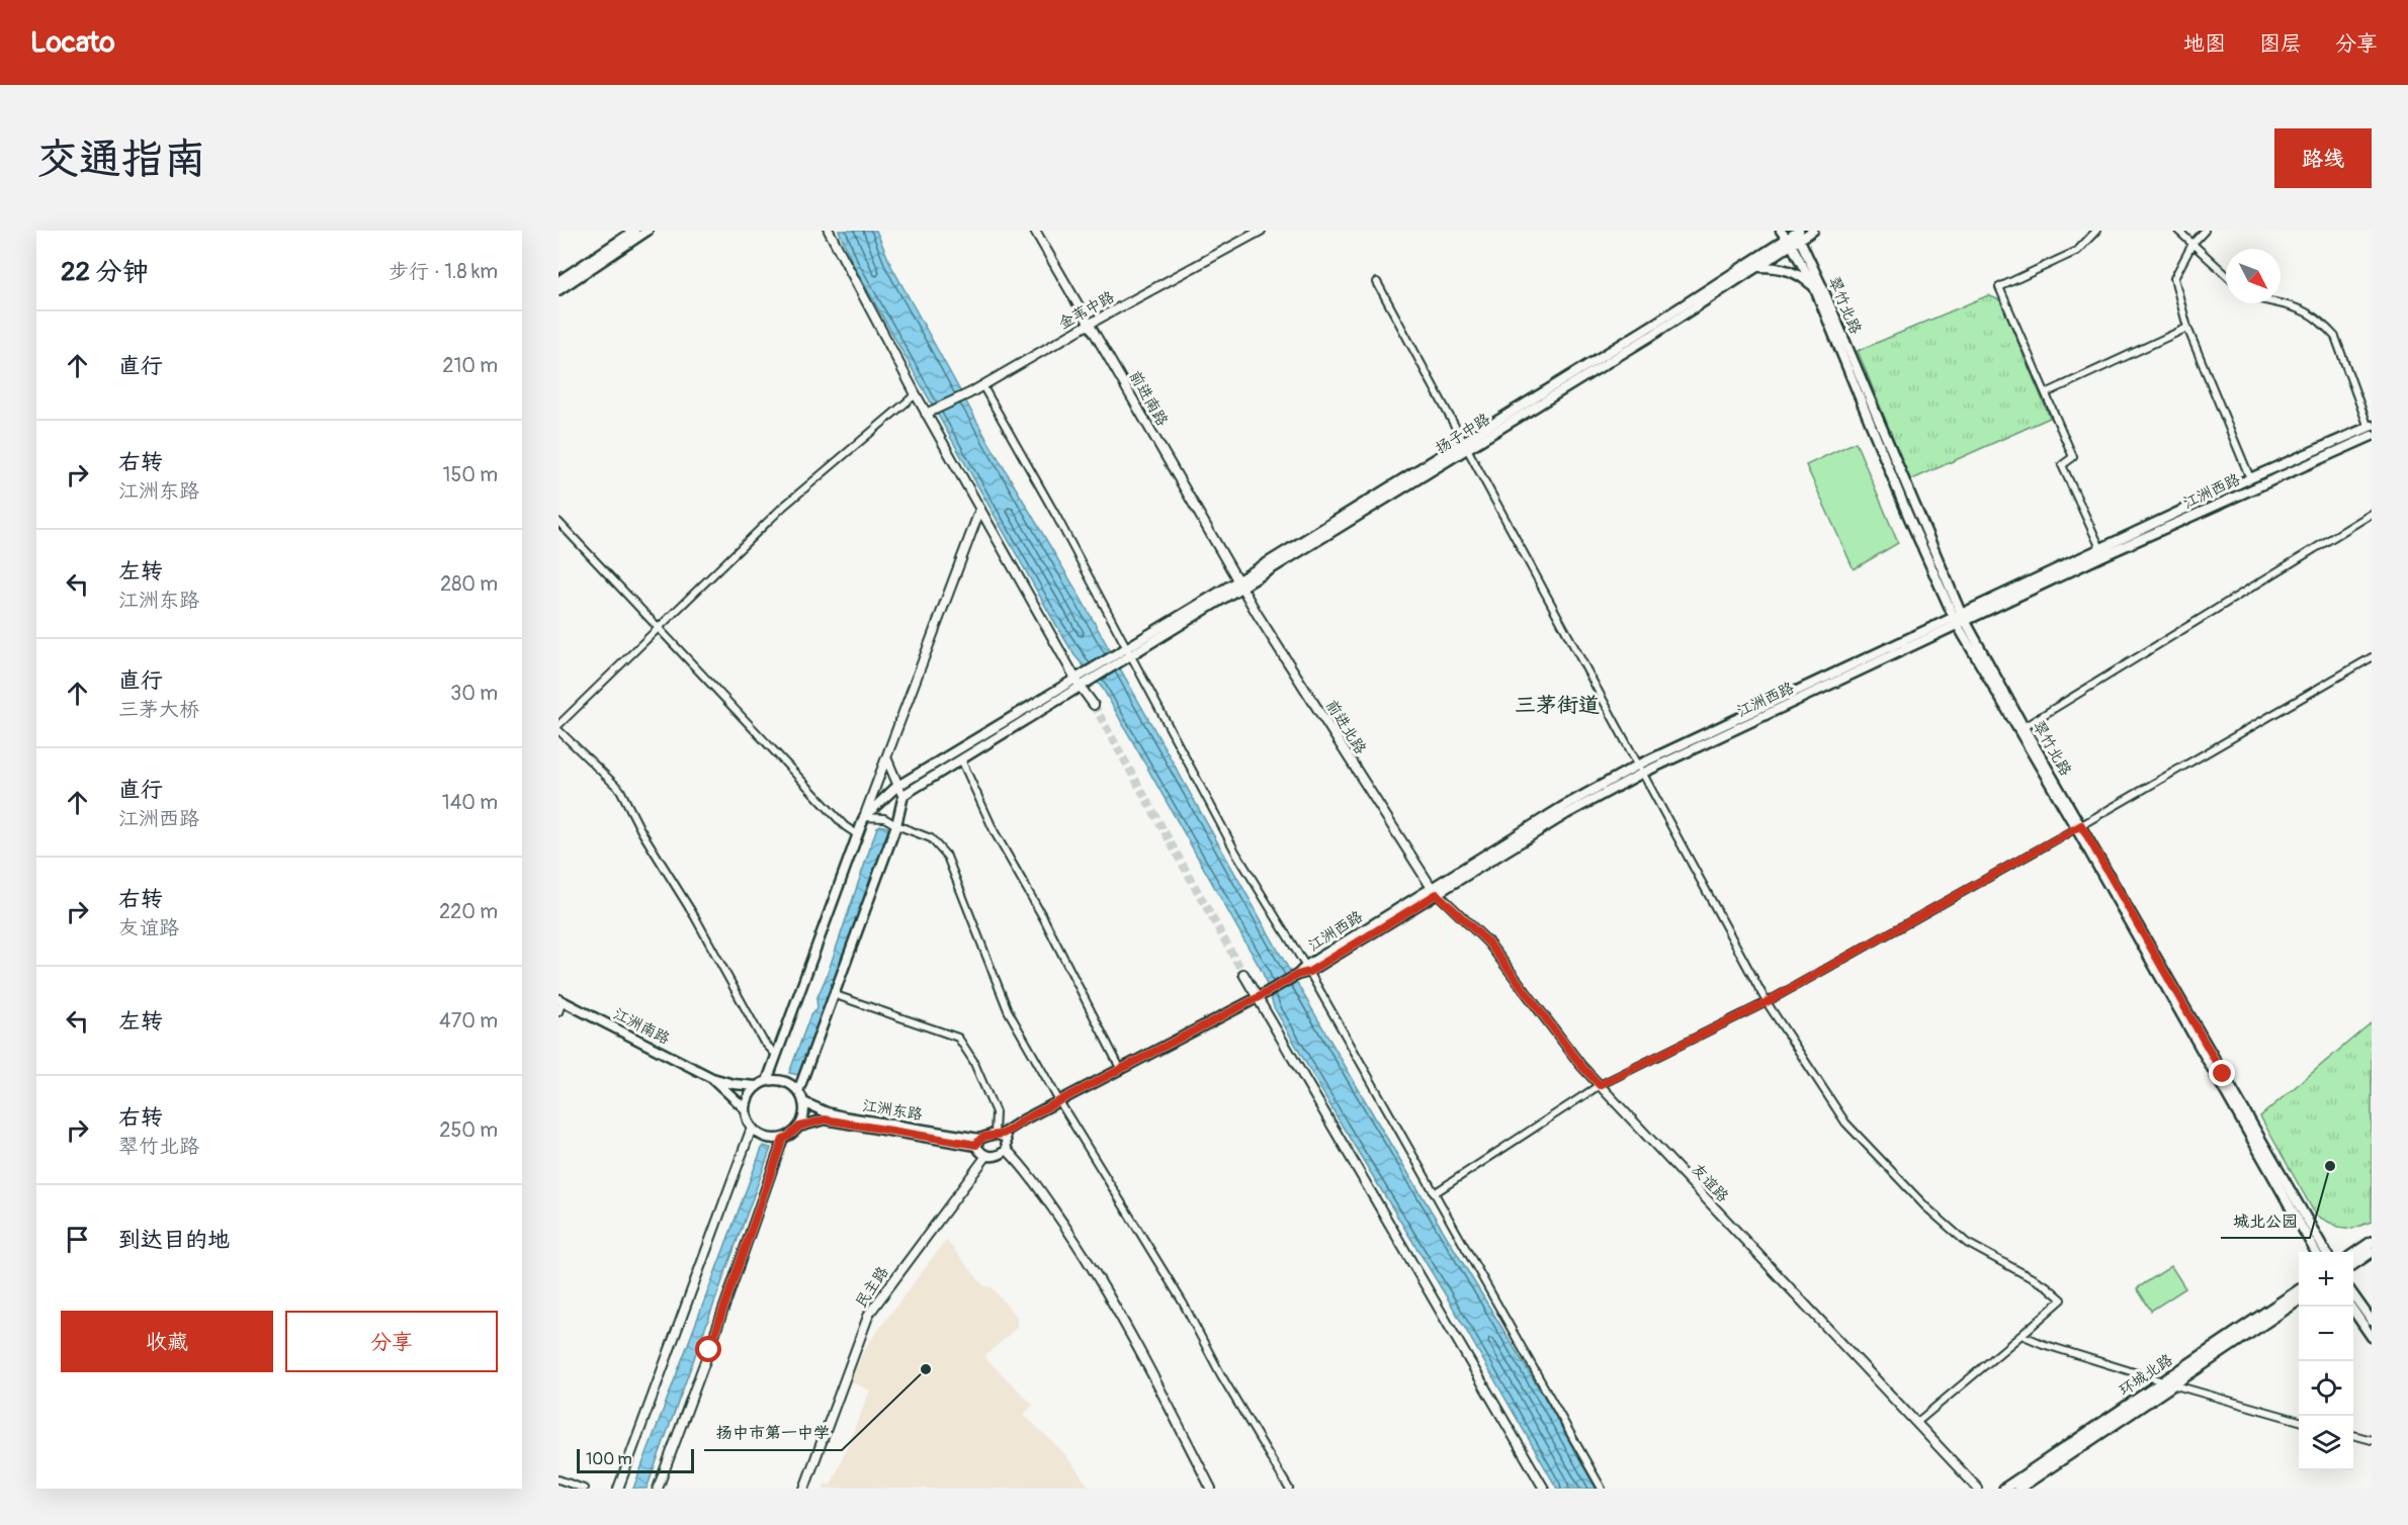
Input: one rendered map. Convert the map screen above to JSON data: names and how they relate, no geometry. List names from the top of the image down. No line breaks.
{"streets":{"main road":["翠竹北路","扬子中路","江洲西路","江洲南路","江洲东路","环城北路"],"street":["金苇中路","前进南路","前进北路","友谊路","民主路"]},"crossings":[["翠竹北路","扬子中路"],["翠竹北路","江洲西路"],["金苇中路","前进南路"],["前进南路","扬子中路"],["前进南路","前进北路"],["扬子中路","前进北路"],["江洲西路","前进北路"],["江洲西路","友谊路"],["前进北路","友谊路"],["江洲东路","民主路"]],"districts":["三茅街道"],"places":["城北公园","扬中市第一中学"],"scale_bar":"100 m","north":"bottom right","page":{"header":"Locato","nav":["地图","图层","分享"],"buttons":["路线",["收藏","分享"]],"title":"交通指南","heading":["22 分钟","步行 · 1.8 km"],"list":[["直行","210 m"],["右转","江洲东路","150 m"],["左转","江洲东路","280 m"],["直行","三茅大桥","30 m"],["直行","江洲西路","140 m"],["右转","友谊路","220 m"],["左转","470 m"],["右转","翠竹北路","250 m"],"到达目的地"],"map_buttons":["+","−"],"scale":"100 m"}}
